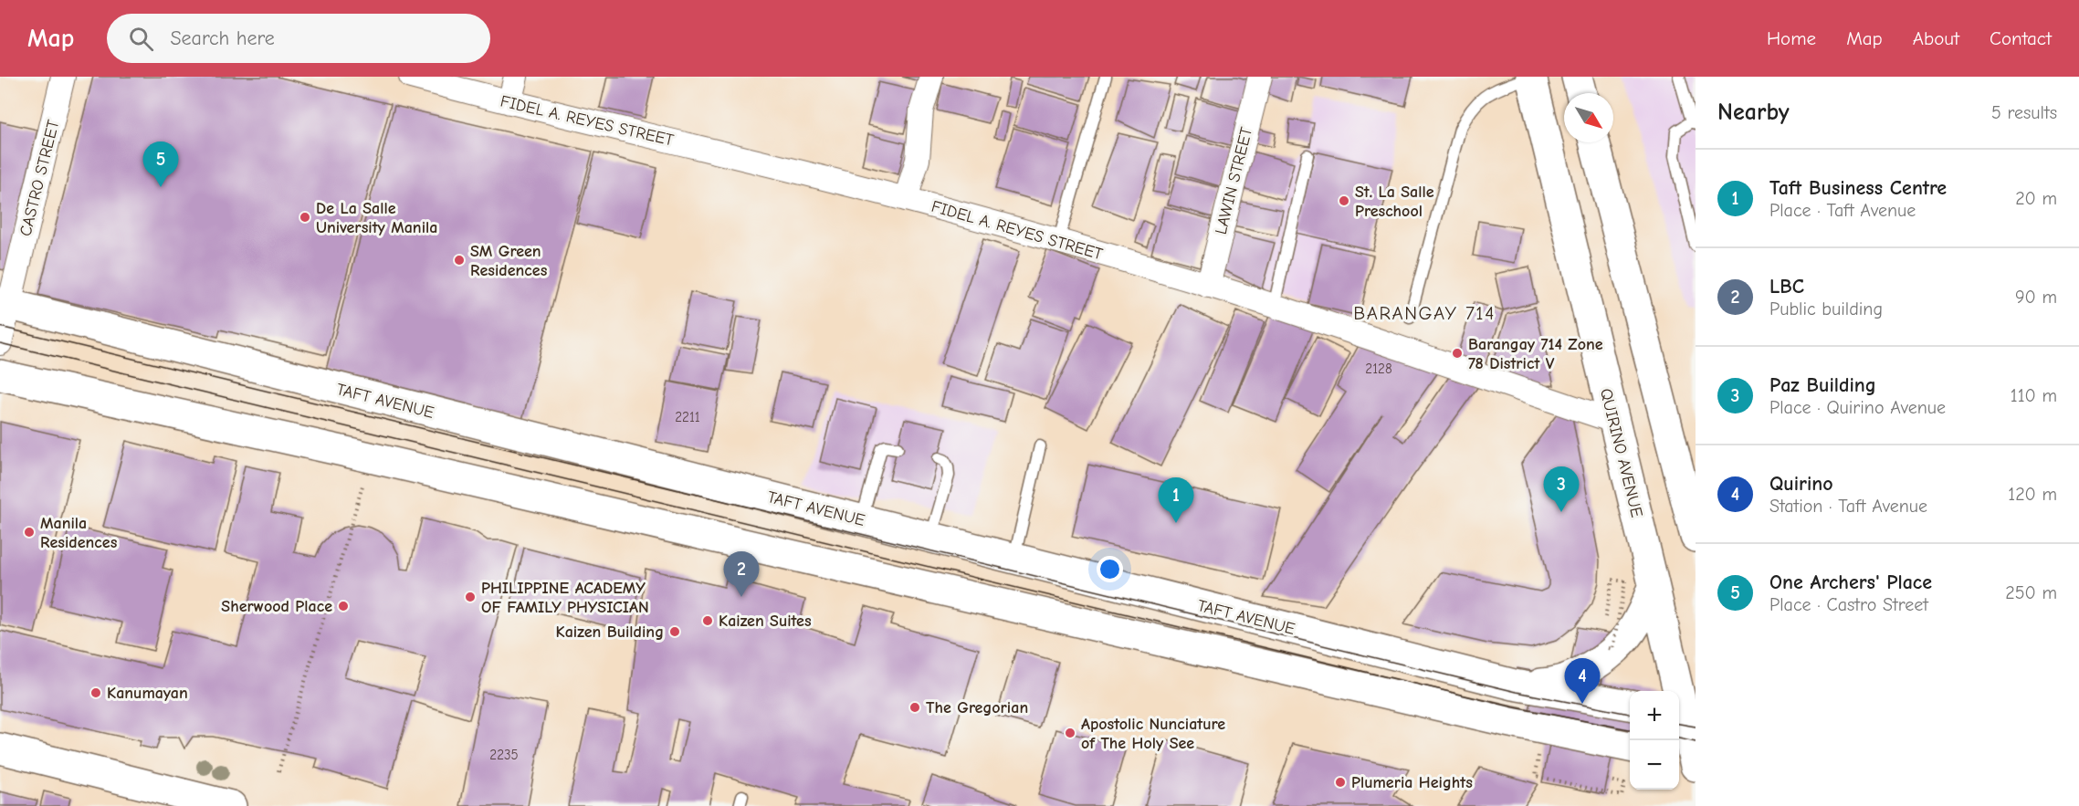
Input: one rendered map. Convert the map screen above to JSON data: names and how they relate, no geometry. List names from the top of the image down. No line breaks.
{"streets":{"main road":["TAFT AVENUE","QUIRINO AVENUE"],"street":["FIDEL A. REYES STREET","CASTRO STREET","LAWIN STREET"]},"crossings":[["FIDEL A. REYES STREET","LAWIN STREET"],["FIDEL A. REYES STREET","QUIRINO AVENUE"],["CASTRO STREET","TAFT AVENUE"]],"districts":["BARANGAY 714"],"places":["St. La Salle Preschool","De La Salle University Manila","SM Green Residences","Barangay 714 Zone 78 District V","Manila Residences","PHILIPPINE ACADEMY OF FAMILY PHYSICIAN","Sherwood Place","Kaizen Suites","Kaizen Building","Kanumayan","The Gregorian","Apostolic Nunciature of The Holy See","Plumeria Heights"],"house_numbers":["2128","2211","2235"],"north":"bottom right","page":{"header":"Map","search":"Search here","nav":["Home","Map","About","Contact"],"heading":["Nearby","5 results"],"pins":["5","3","1","2","4"],"list":[{"mark":"1","name":"Taft Business Centre","note":"Place · Taft Avenue","value":"20 m"},{"mark":"2","name":"LBC","note":"Public building","value":"90 m"},{"mark":"3","name":"Paz Building","note":"Place · Quirino Avenue","value":"110 m"},{"mark":"4","name":"Quirino","note":"Station · Taft Avenue","value":"120 m"},{"mark":"5","name":"One Archers' Place","note":"Place · Castro Street","value":"250 m"}],"map_buttons":["+","−"]}}
